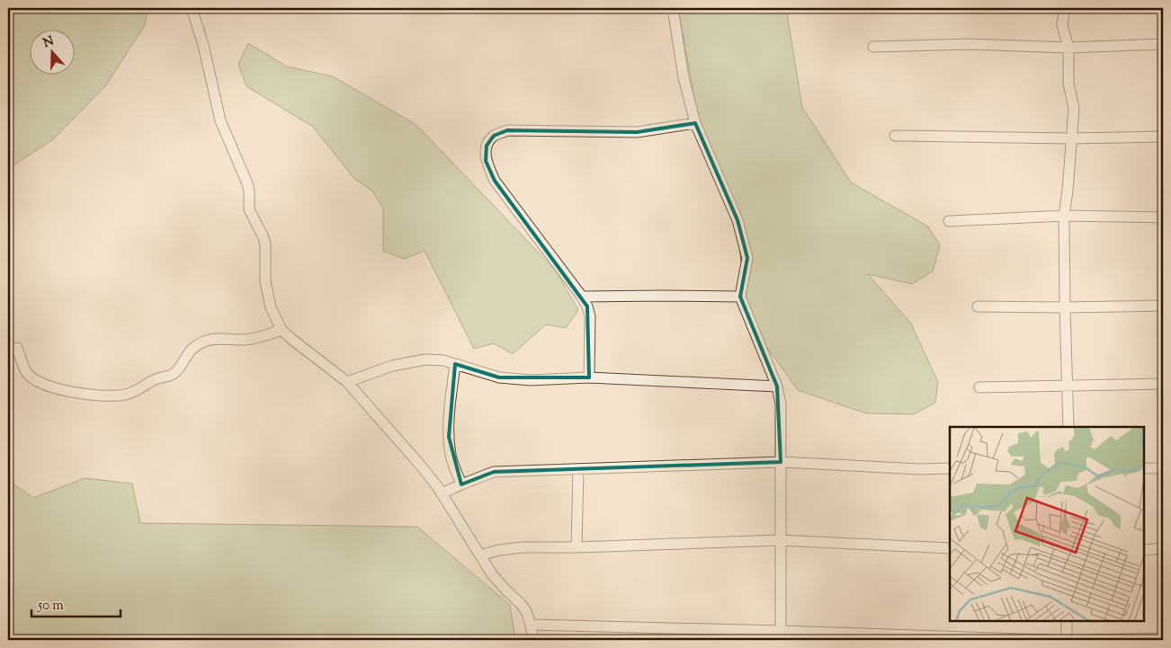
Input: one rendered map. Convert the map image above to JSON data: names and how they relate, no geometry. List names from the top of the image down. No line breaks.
{"scale_bar":"50 m","north":"top"}
